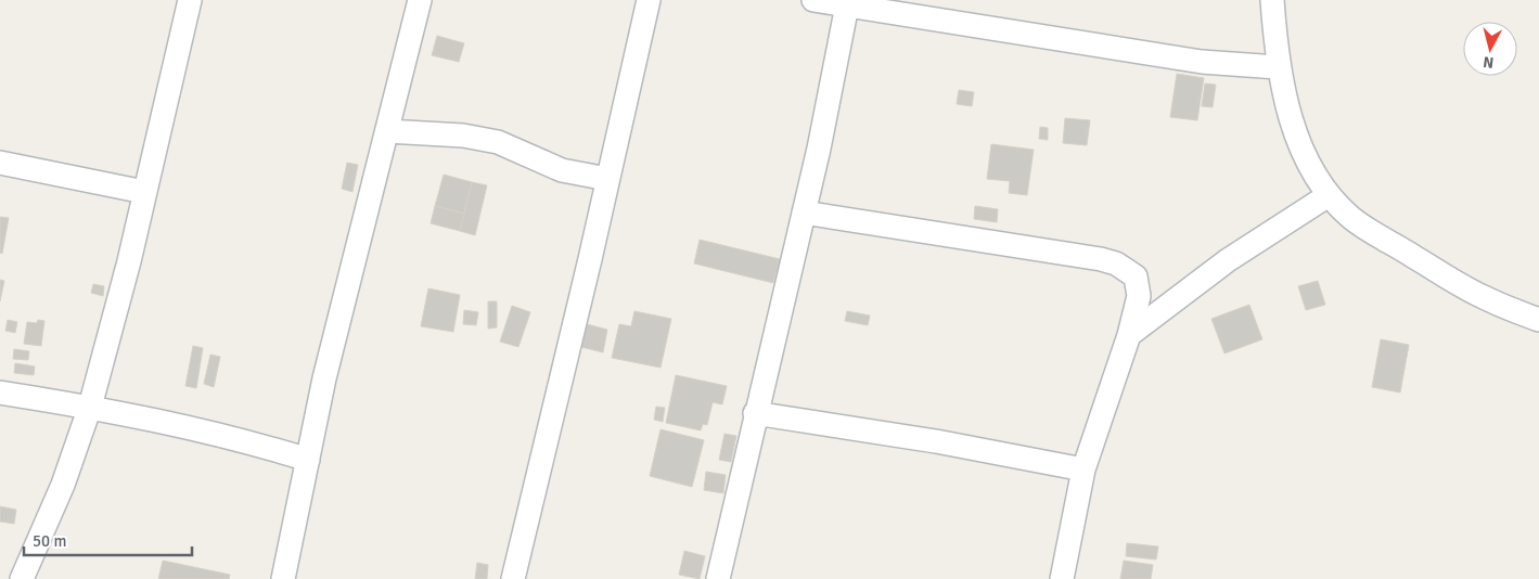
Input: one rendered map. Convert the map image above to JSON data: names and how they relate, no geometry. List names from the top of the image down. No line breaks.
{"scale_bar":"50 m","north":"bottom"}
